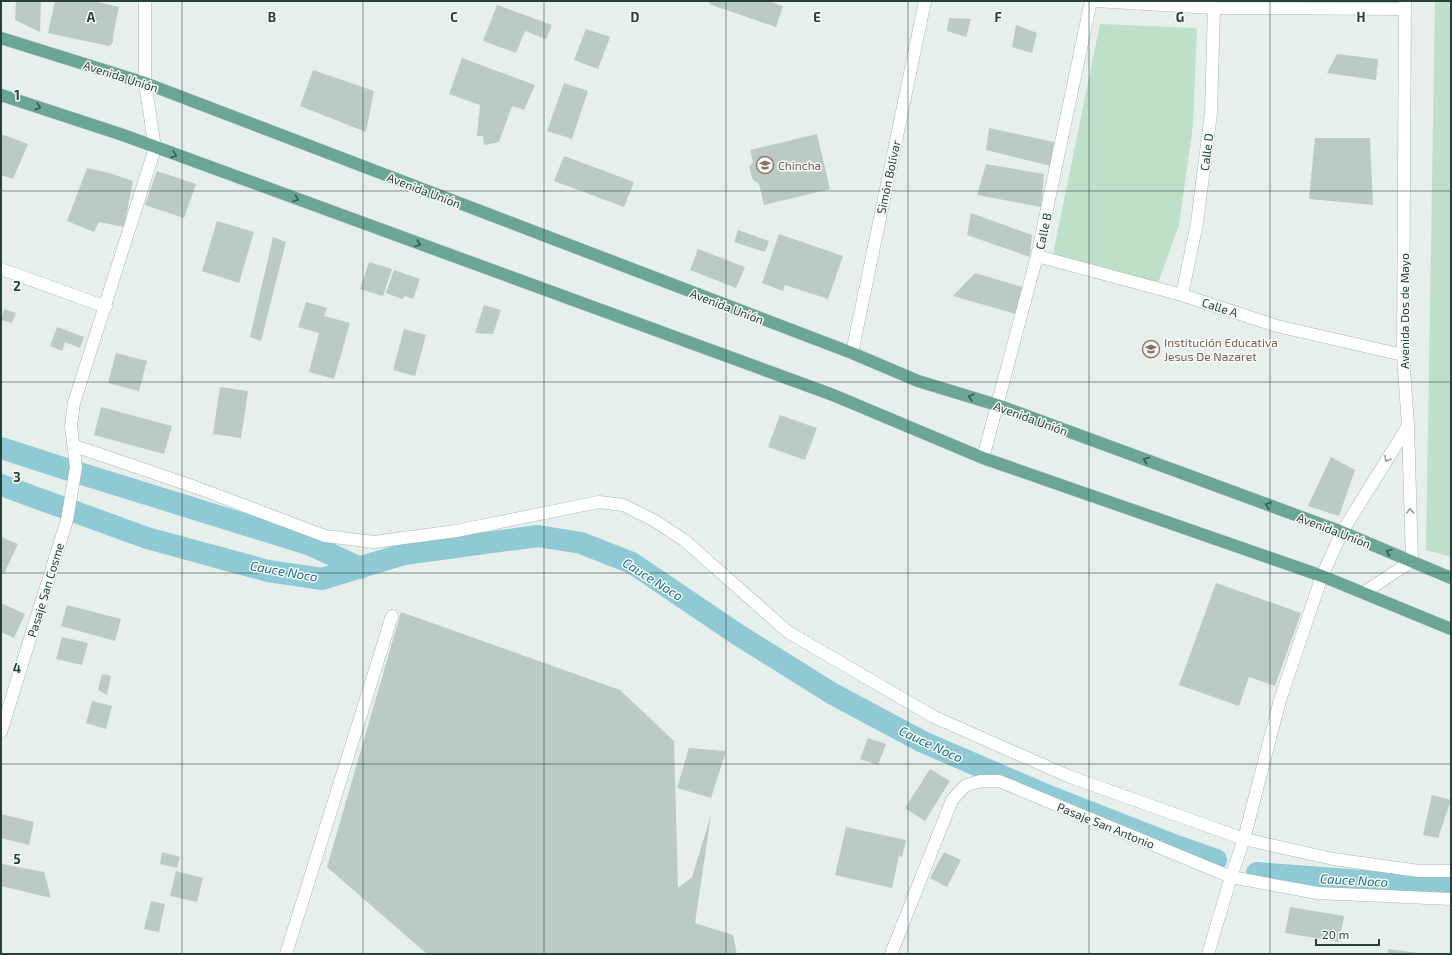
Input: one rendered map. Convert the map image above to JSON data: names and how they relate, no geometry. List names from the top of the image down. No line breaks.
{"streets":{"main road":["Avenida Unión"],"street":["Calle D","Simón Bolívar","Calle B","Calle A","Avenida Dos de Mayo","Pasaje San Cosme","Pasaje San Antonio"]},"crossings":[["Avenida Unión","Simón Bolívar"],["Avenida Unión","Calle B"],["Avenida Unión","Avenida Dos de Mayo"],["Calle D","Calle A"],["Calle B","Calle A"],["Calle A","Avenida Dos de Mayo"]],"water":["Cauce Noco"],"places":{"school or university":["Chincha","Institución Educativa Jesus De Nazaret"]},"scale_bar":"20 m","grid":{"columns":["A","B","C","D","E","F","G","H"],"rows":["1","2","3","4","5"]}}
